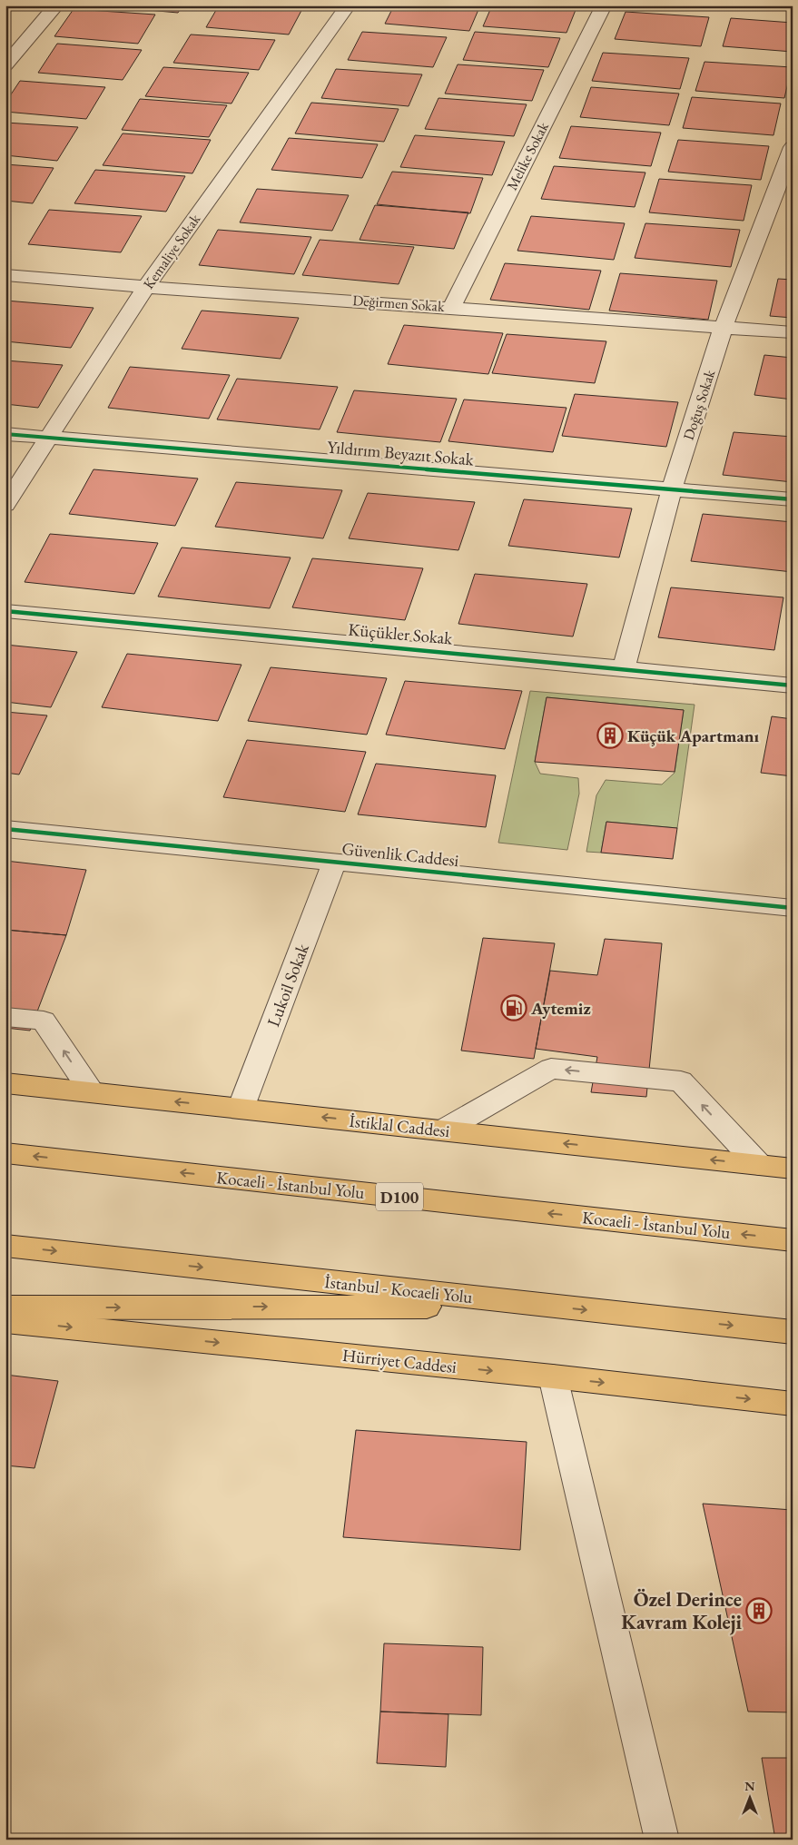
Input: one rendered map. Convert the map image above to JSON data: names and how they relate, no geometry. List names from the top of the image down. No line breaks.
{"streets":{"main road":["İstiklal Caddesi","Kocaeli - İstanbul Yolu","D100","İstanbul - Kocaeli Yolu","Hürriyet Caddesi"],"street":["Melike Sokak","Kemaliye Sokak","Değirmen Sokak","Doğuş Sokak","Yıldırım Beyazıt Sokak","Küçükler Sokak","Güvenlik Caddesi","Lukoil Sokak"]},"crossings":[["Melike Sokak","Değirmen Sokak"],["Kemaliye Sokak","Değirmen Sokak"],["Kemaliye Sokak","Yıldırım Beyazıt Sokak"],["Değirmen Sokak","Doğuş Sokak"],["Doğuş Sokak","Yıldırım Beyazıt Sokak"],["Doğuş Sokak","Küçükler Sokak"],["Güvenlik Caddesi","Lukoil Sokak"],["Lukoil Sokak","İstiklal Caddesi"]],"places":{"building":["Küçük Apartmanı","Özel Derince Kavram Koleji"],"fuel station":["Aytemiz"]},"north":"top"}
